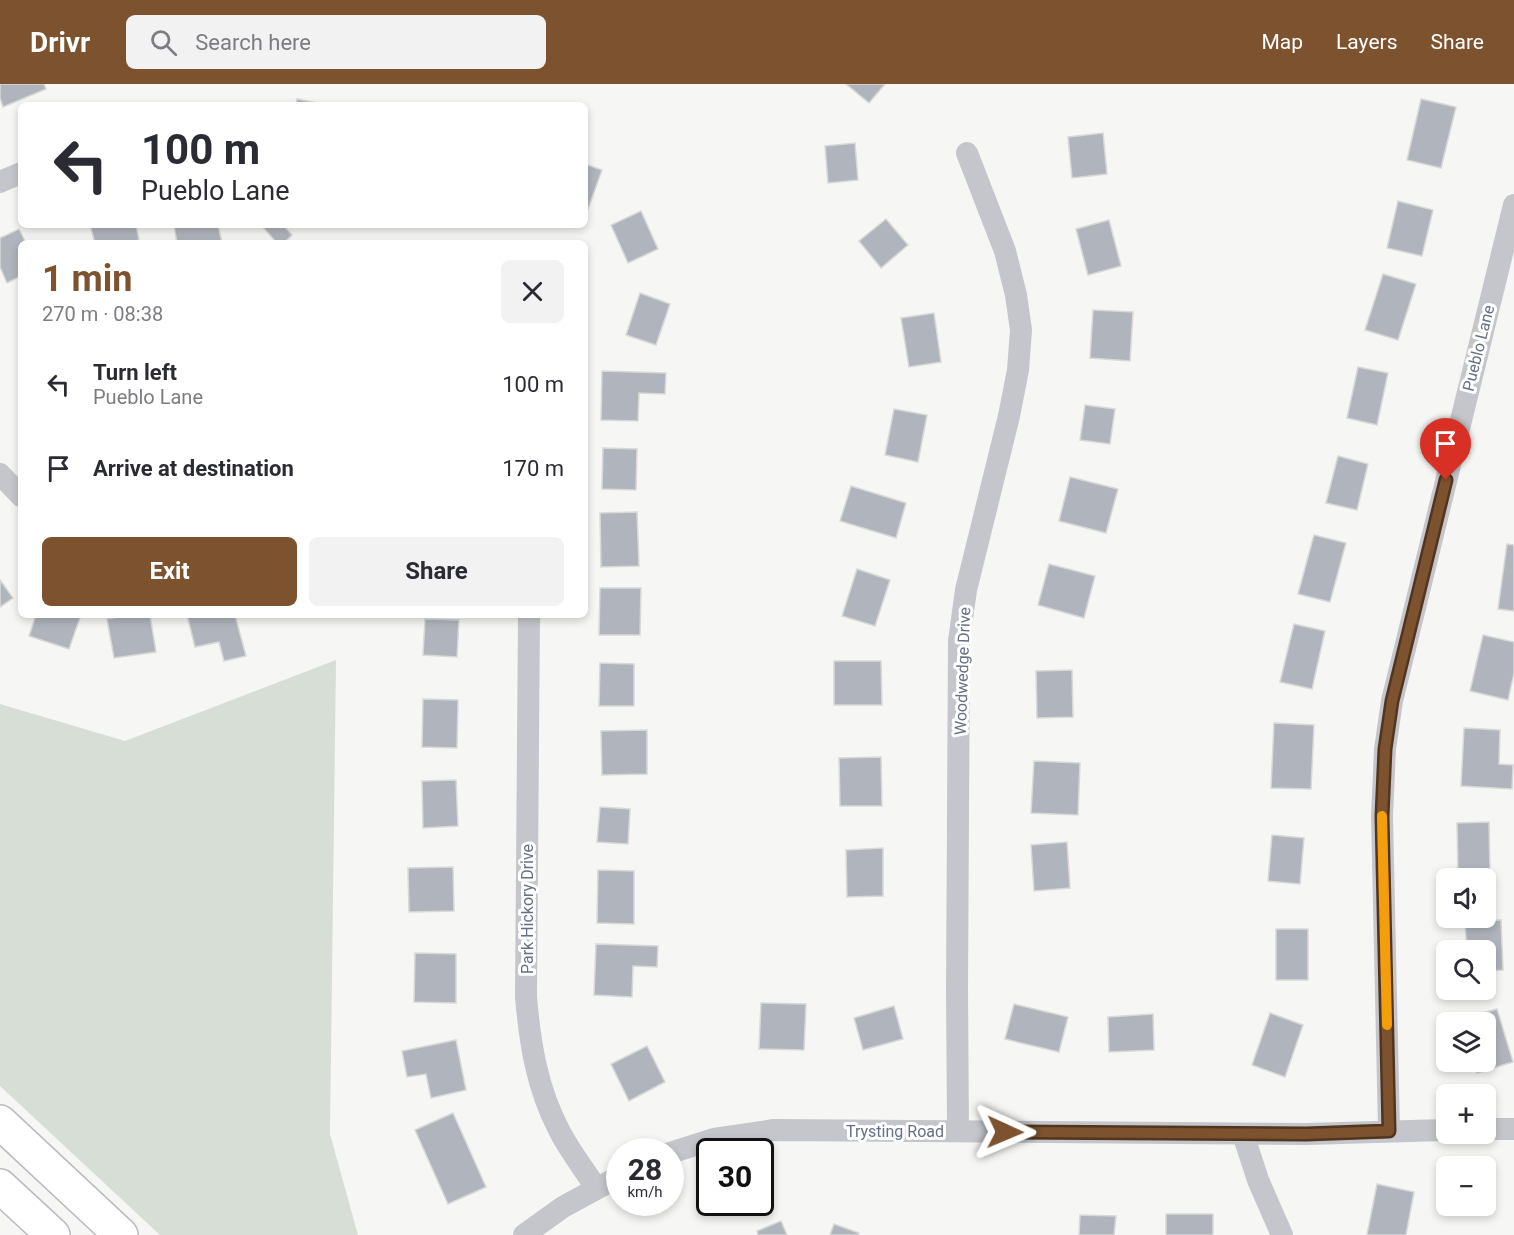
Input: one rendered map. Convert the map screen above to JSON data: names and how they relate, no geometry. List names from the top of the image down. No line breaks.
{"streets":{"street":["Pueblo Lane","Woodwedge Drive","Park Hickory Drive","Trysting Road"]},"crossings":[["Pueblo Lane","Trysting Road"],["Woodwedge Drive","Trysting Road"]],"page":{"header":"Drivr","search":"Search here","nav":["Map","Layers","Share"],"turn":["100 m","Pueblo Lane"],"heading":["1 min","270 m · 08:38"],"list":[{"name":"Turn left","note":"Pueblo Lane","value":"100 m"},{"name":"Arrive at destination","value":"170 m"}],"buttons":["Exit","Share"],"map_buttons":["+","−"],"speed":"28 km/h","limit":"30"}}
